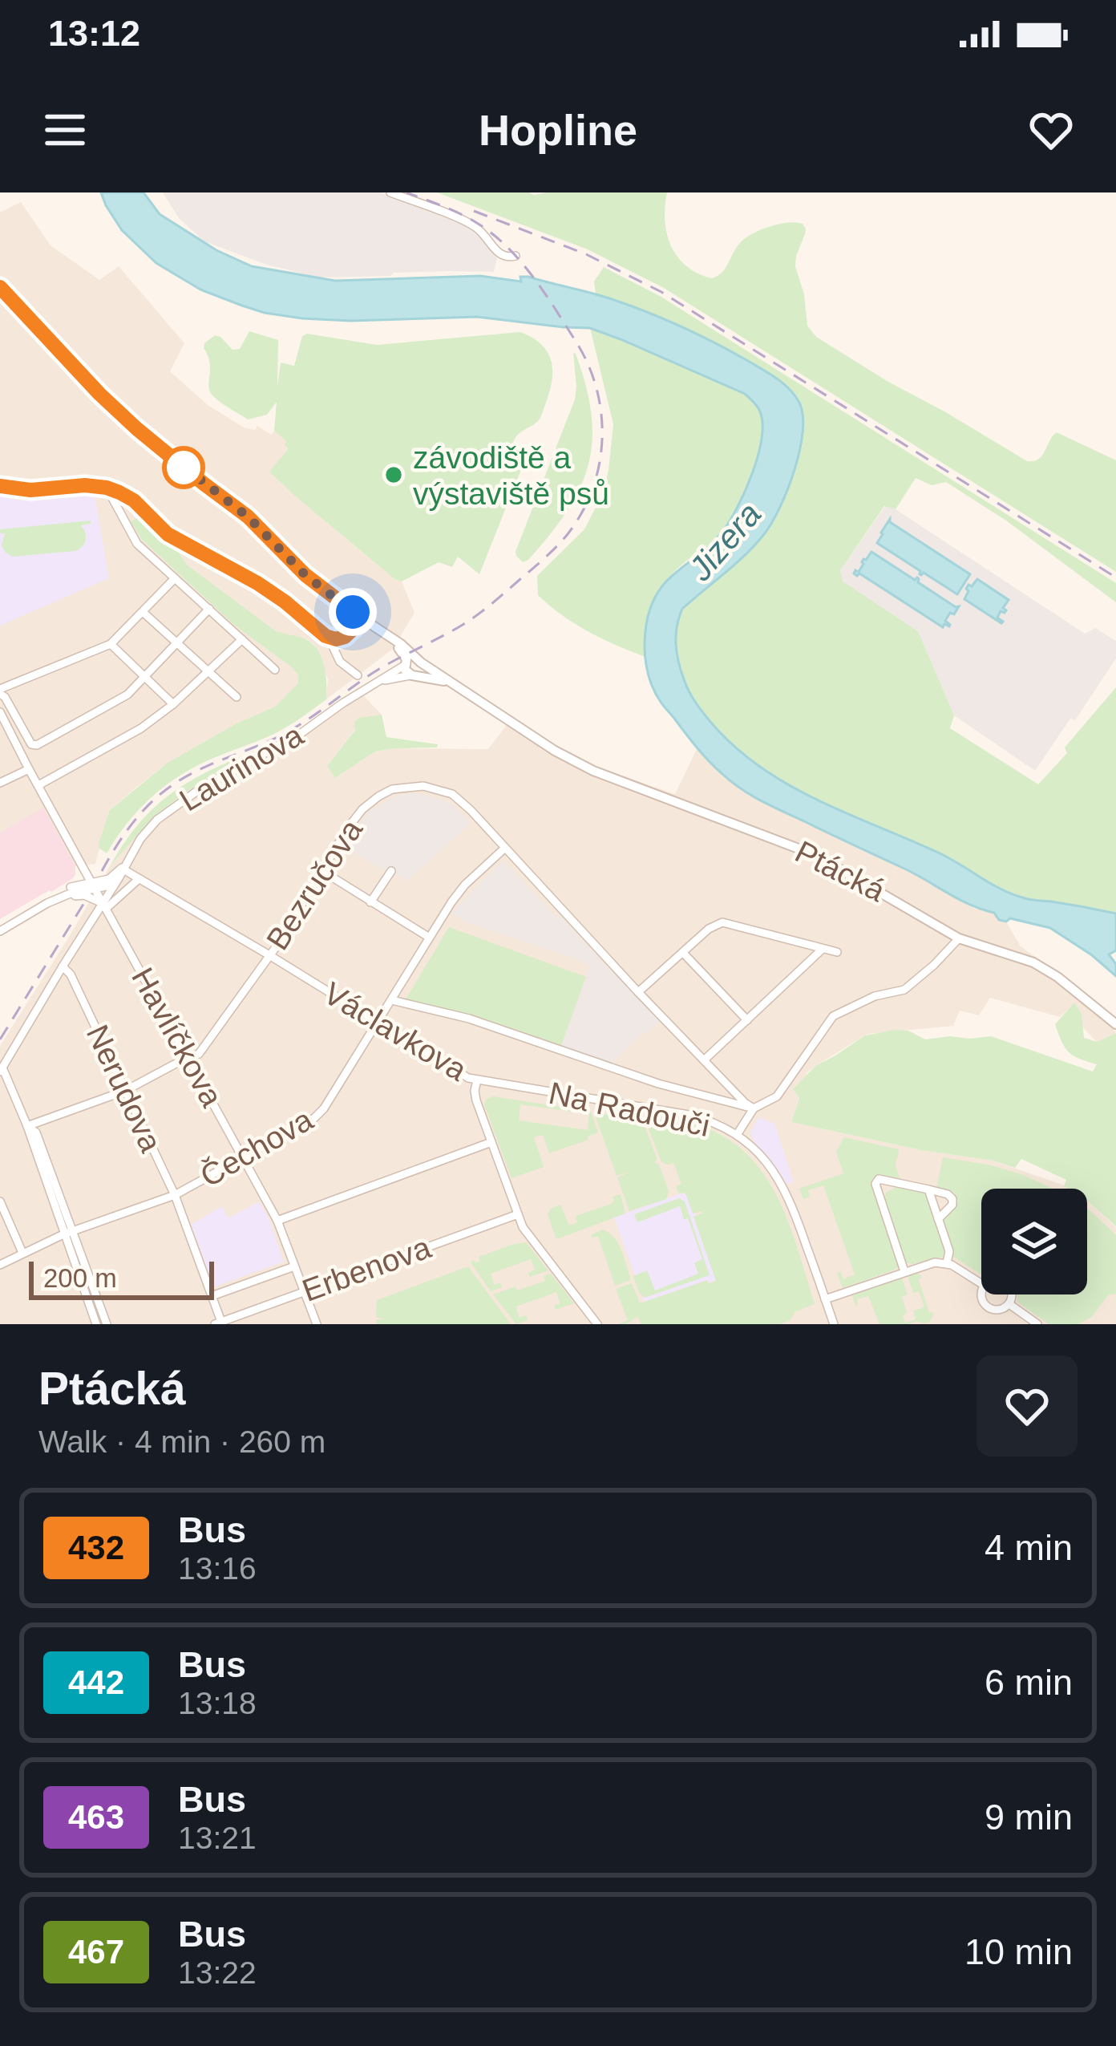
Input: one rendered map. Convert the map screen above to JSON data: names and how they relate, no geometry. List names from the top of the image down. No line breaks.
{"streets":{"street":["Laurinova","Ptácká","Bezručova","Václavkova","Havlíčkova","Nerudova","Na Radouči","Čechova","Erbenova"]},"crossings":[["Laurinova","Ptácká"],["Laurinova","Václavkova"],["Bezručova","Václavkova"],["Bezručova","Havlíčkova"],["Bezručova","Nerudova"],["Bezručova","Čechova"],["Václavkova","Na Radouči"],["Václavkova","Čechova"],["Václavkova","Erbenova"],["Havlíčkova","Čechova"],["Havlíčkova","Erbenova"],["Nerudova","Čechova"],["Nerudova","Erbenova"]],"water":["Jizera"],"places":["závodiště a výstaviště psů"],"lines":["bus line 432"],"scale_bar":"200 m","page":{"status":"13:12","header":"Hopline","scale":"200 m","heading":["Ptácká","Walk · 4 min · 260 m"],"list":[{"mark":"432","name":"Bus","note":"13:16","value":"4 min"},{"mark":"442","name":"Bus","note":"13:18","value":"6 min"},{"mark":"463","name":"Bus","note":"13:21","value":"9 min"},{"mark":"467","name":"Bus","note":"13:22","value":"10 min"}]}}
